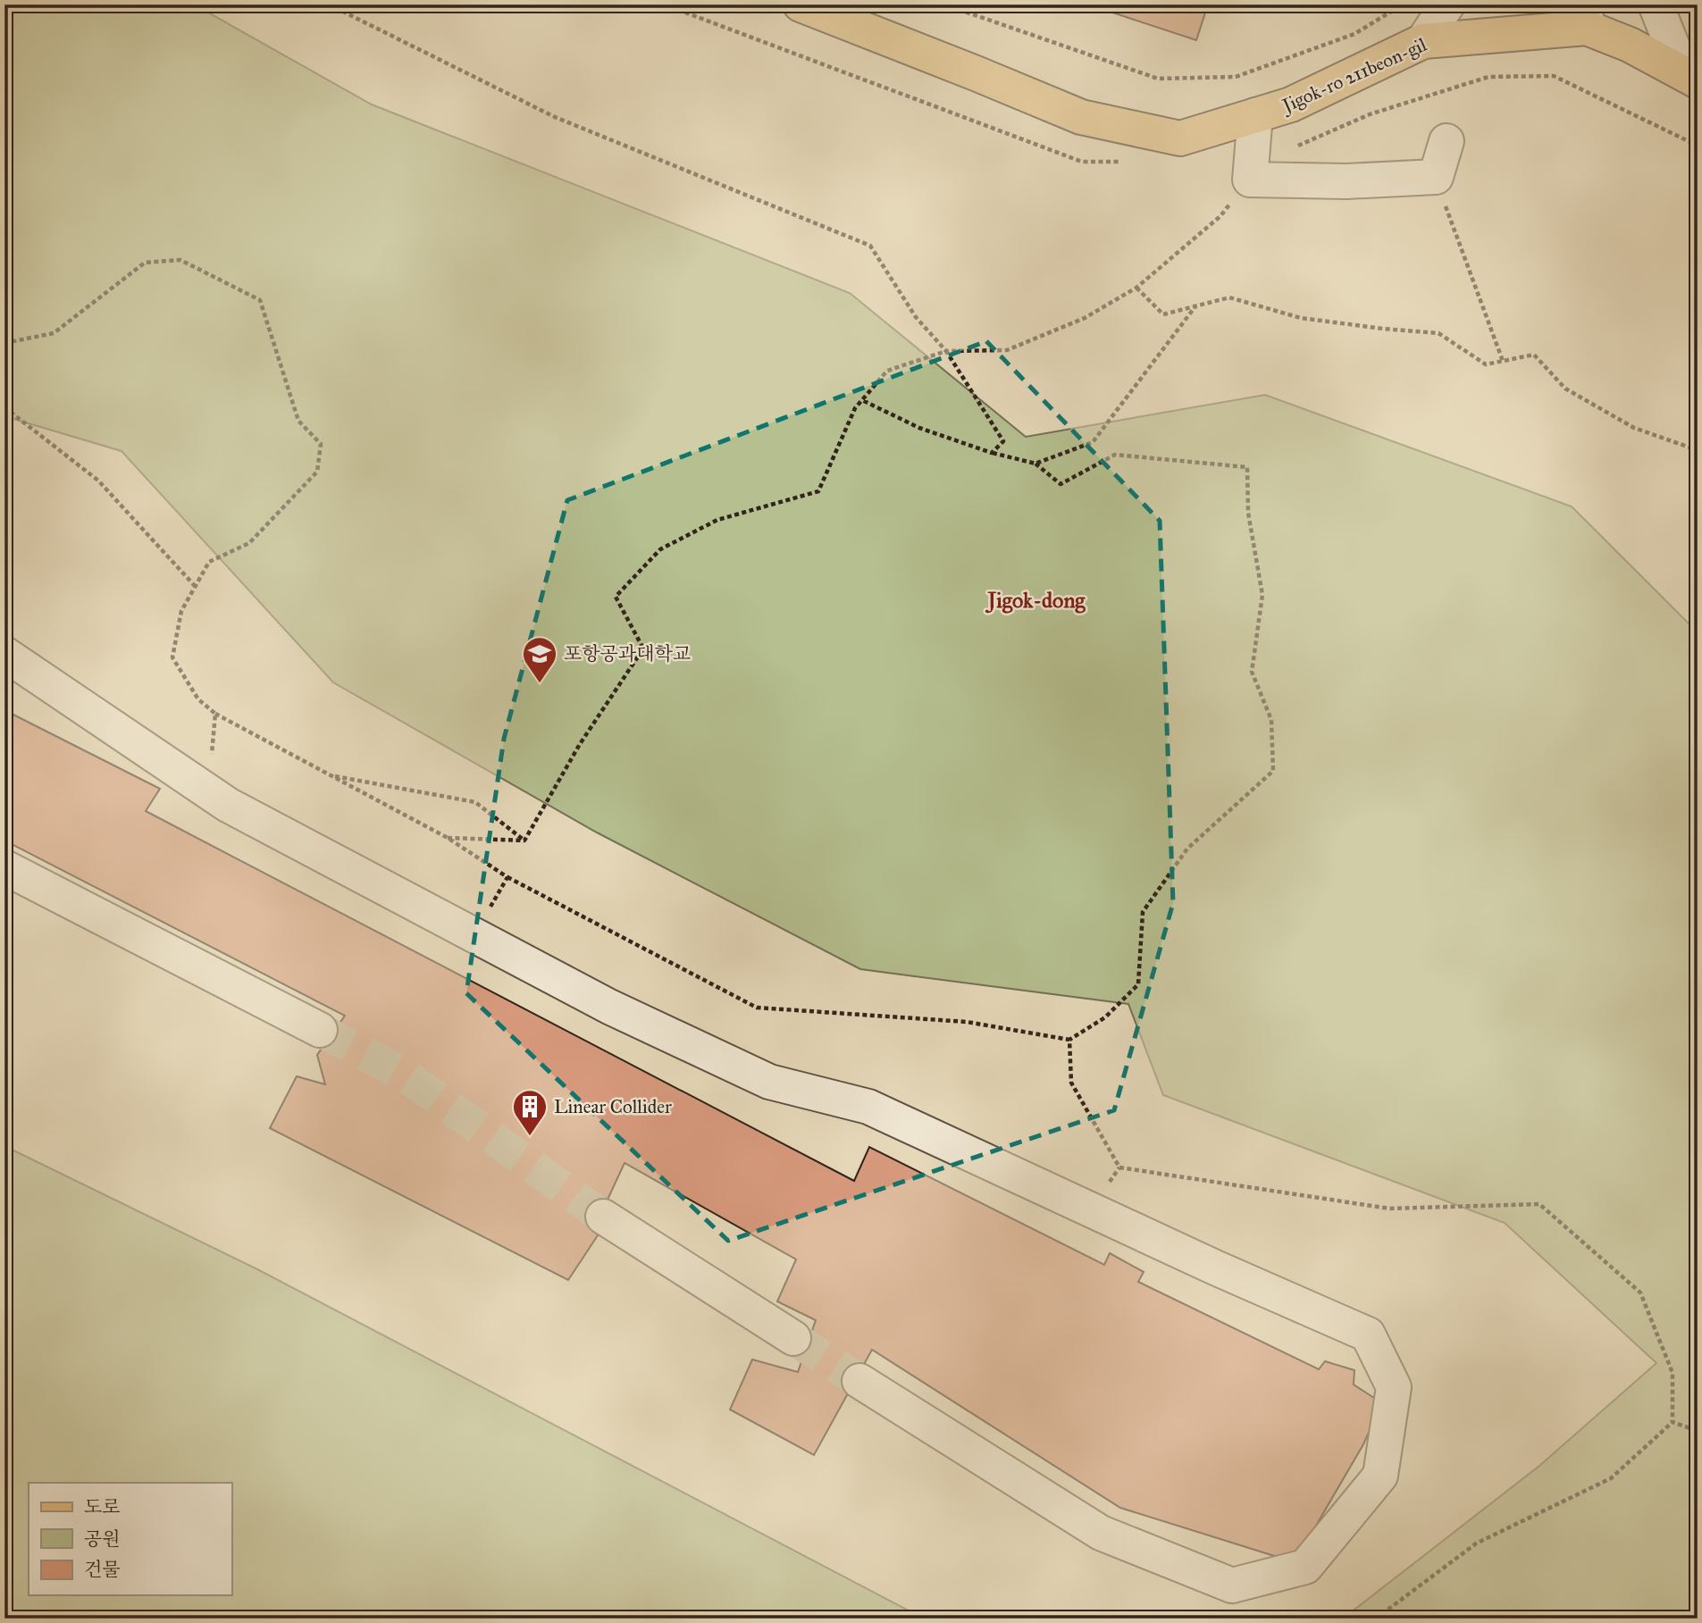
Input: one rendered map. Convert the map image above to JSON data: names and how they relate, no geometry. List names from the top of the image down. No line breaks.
{"streets":{"main road":["Jigok-ro 211beon-gil"]},"districts":["Jigok-dong"],"places":{"school or university":["포항공과대학교"],"building":["Linear Collider"]},"legend":["도로","공원","건물"]}
